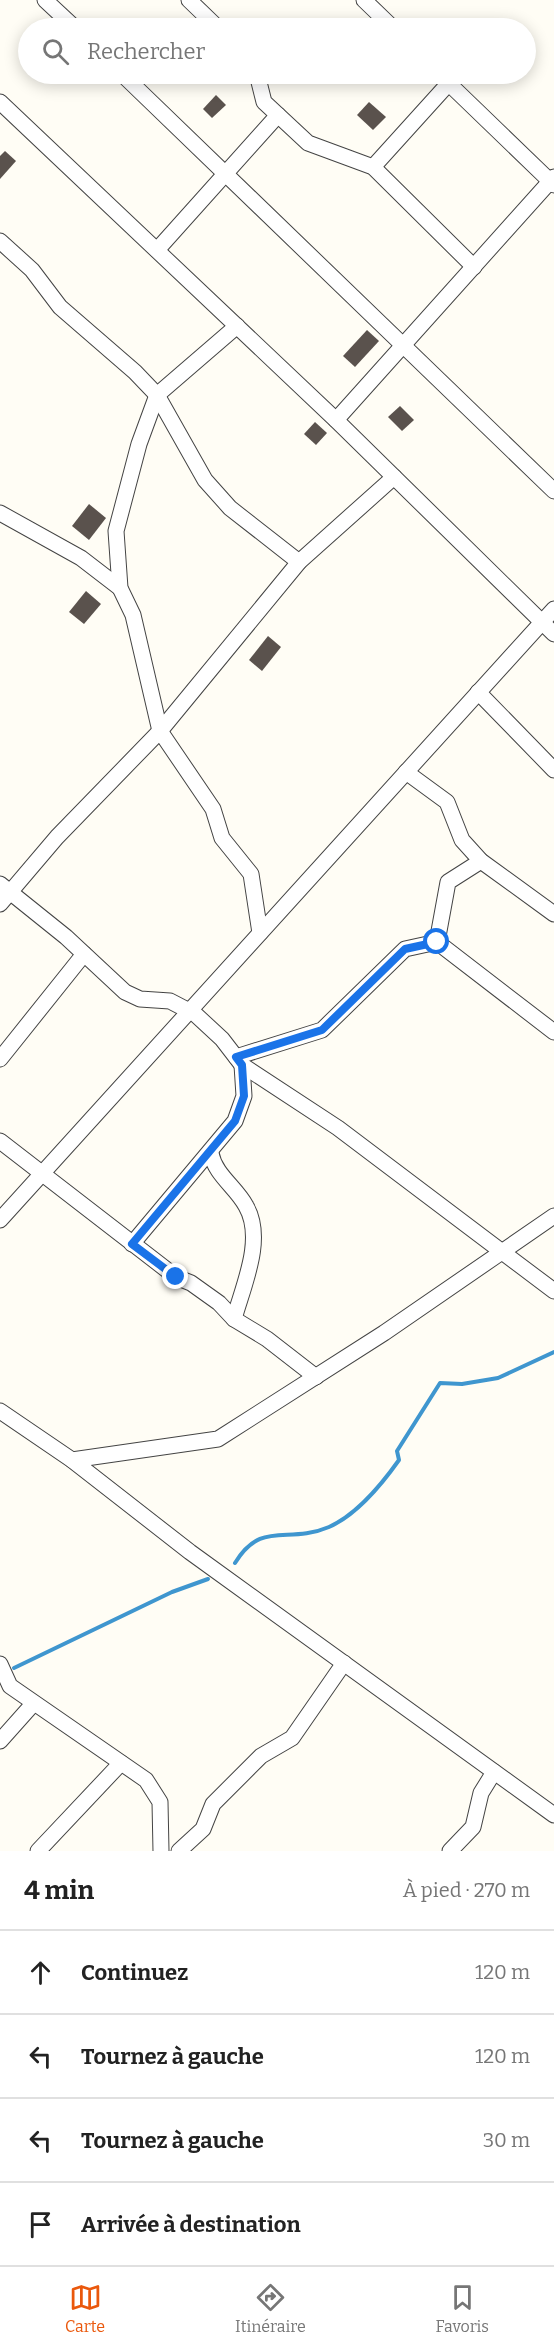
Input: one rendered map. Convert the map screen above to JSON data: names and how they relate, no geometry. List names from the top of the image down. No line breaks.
{"page":{"search":"Rechercher","heading":["4 min","À pied · 270 m"],"list":[["Continuez","120 m"],["Tournez à gauche","120 m"],["Tournez à gauche","30 m"],"Arrivée à destination"],"nav":["Carte","Itinéraire","Favoris"]}}
